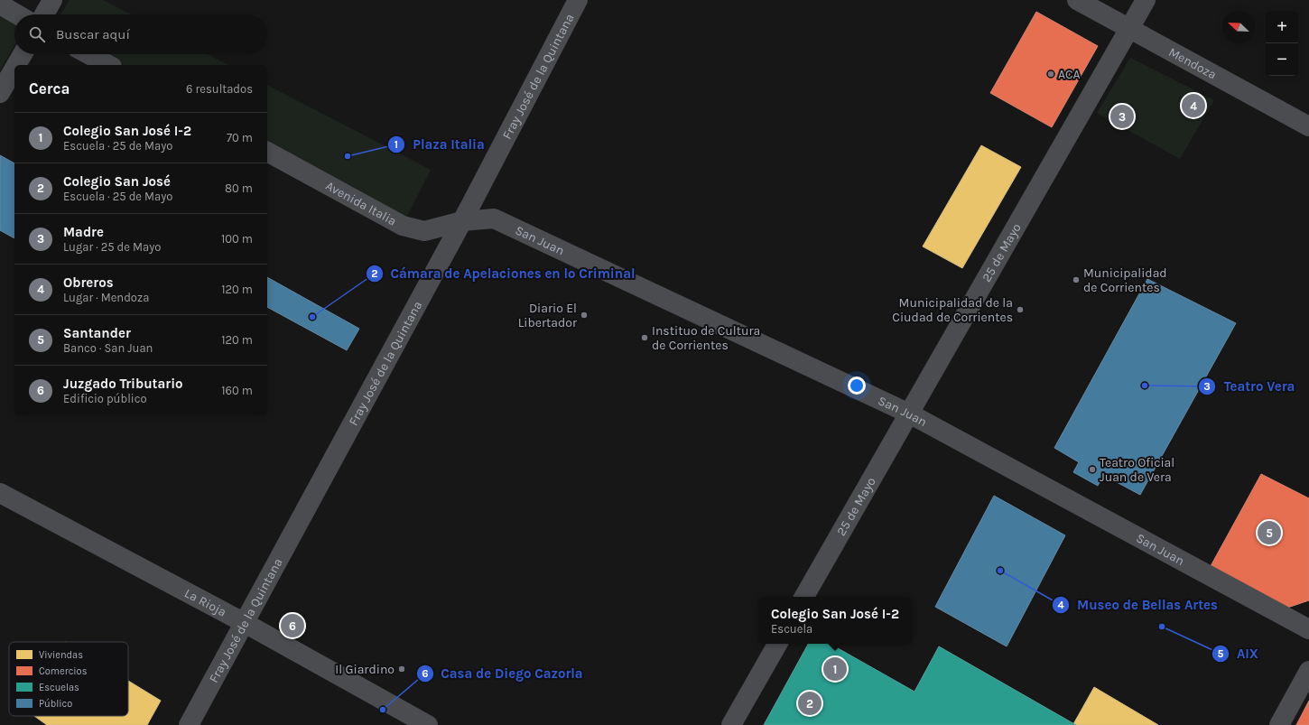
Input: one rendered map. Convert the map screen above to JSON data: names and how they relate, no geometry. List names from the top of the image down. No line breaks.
{"streets":{"street":["Mendoza","Fray José de la Quintana","Avenida Italia","San Juan","25 de Mayo","La Rioja"]},"crossings":[["Mendoza","25 de Mayo"],["Fray José de la Quintana","Avenida Italia"],["Fray José de la Quintana","San Juan"],["Fray José de la Quintana","La Rioja"],["Avenida Italia","San Juan"],["San Juan","25 de Mayo"]],"places":["ACA","Plaza Italia","Municipalidad de Corrientes","Municipalidad de la Ciudad de Corrientes","Diario El Libertador","Cámara de Apelaciones en lo Criminal","Instituo de Cultura de Corrientes","Teatro Vera","Teatro Oficial Juan de Vera","Museo de Bellas Artes","AIX","Il Giardino","Casa de Diego Cazorla"],"legend":["Viviendas","Comercios","Escuelas","Público"],"north":"top left","page":{"map_buttons":["+","−"],"search":"Buscar aquí","heading":["Cerca","6 resultados"],"pins":["4","3","5","6","1","2"],"list":[{"mark":"1","name":"Colegio San José I-2","note":"Escuela · 25 de Mayo","value":"70 m"},{"mark":"2","name":"Colegio San José","note":"Escuela · 25 de Mayo","value":"80 m"},{"mark":"3","name":"Madre","note":"Lugar · 25 de Mayo","value":"100 m"},{"mark":"4","name":"Obreros","note":"Lugar · Mendoza","value":"120 m"},{"mark":"5","name":"Santander","note":"Banco · San Juan","value":"120 m"},{"mark":"6","name":"Juzgado Tributario","note":"Edificio público","value":"160 m"}],"popup":["Colegio San José I-2","Escuela"]}}
